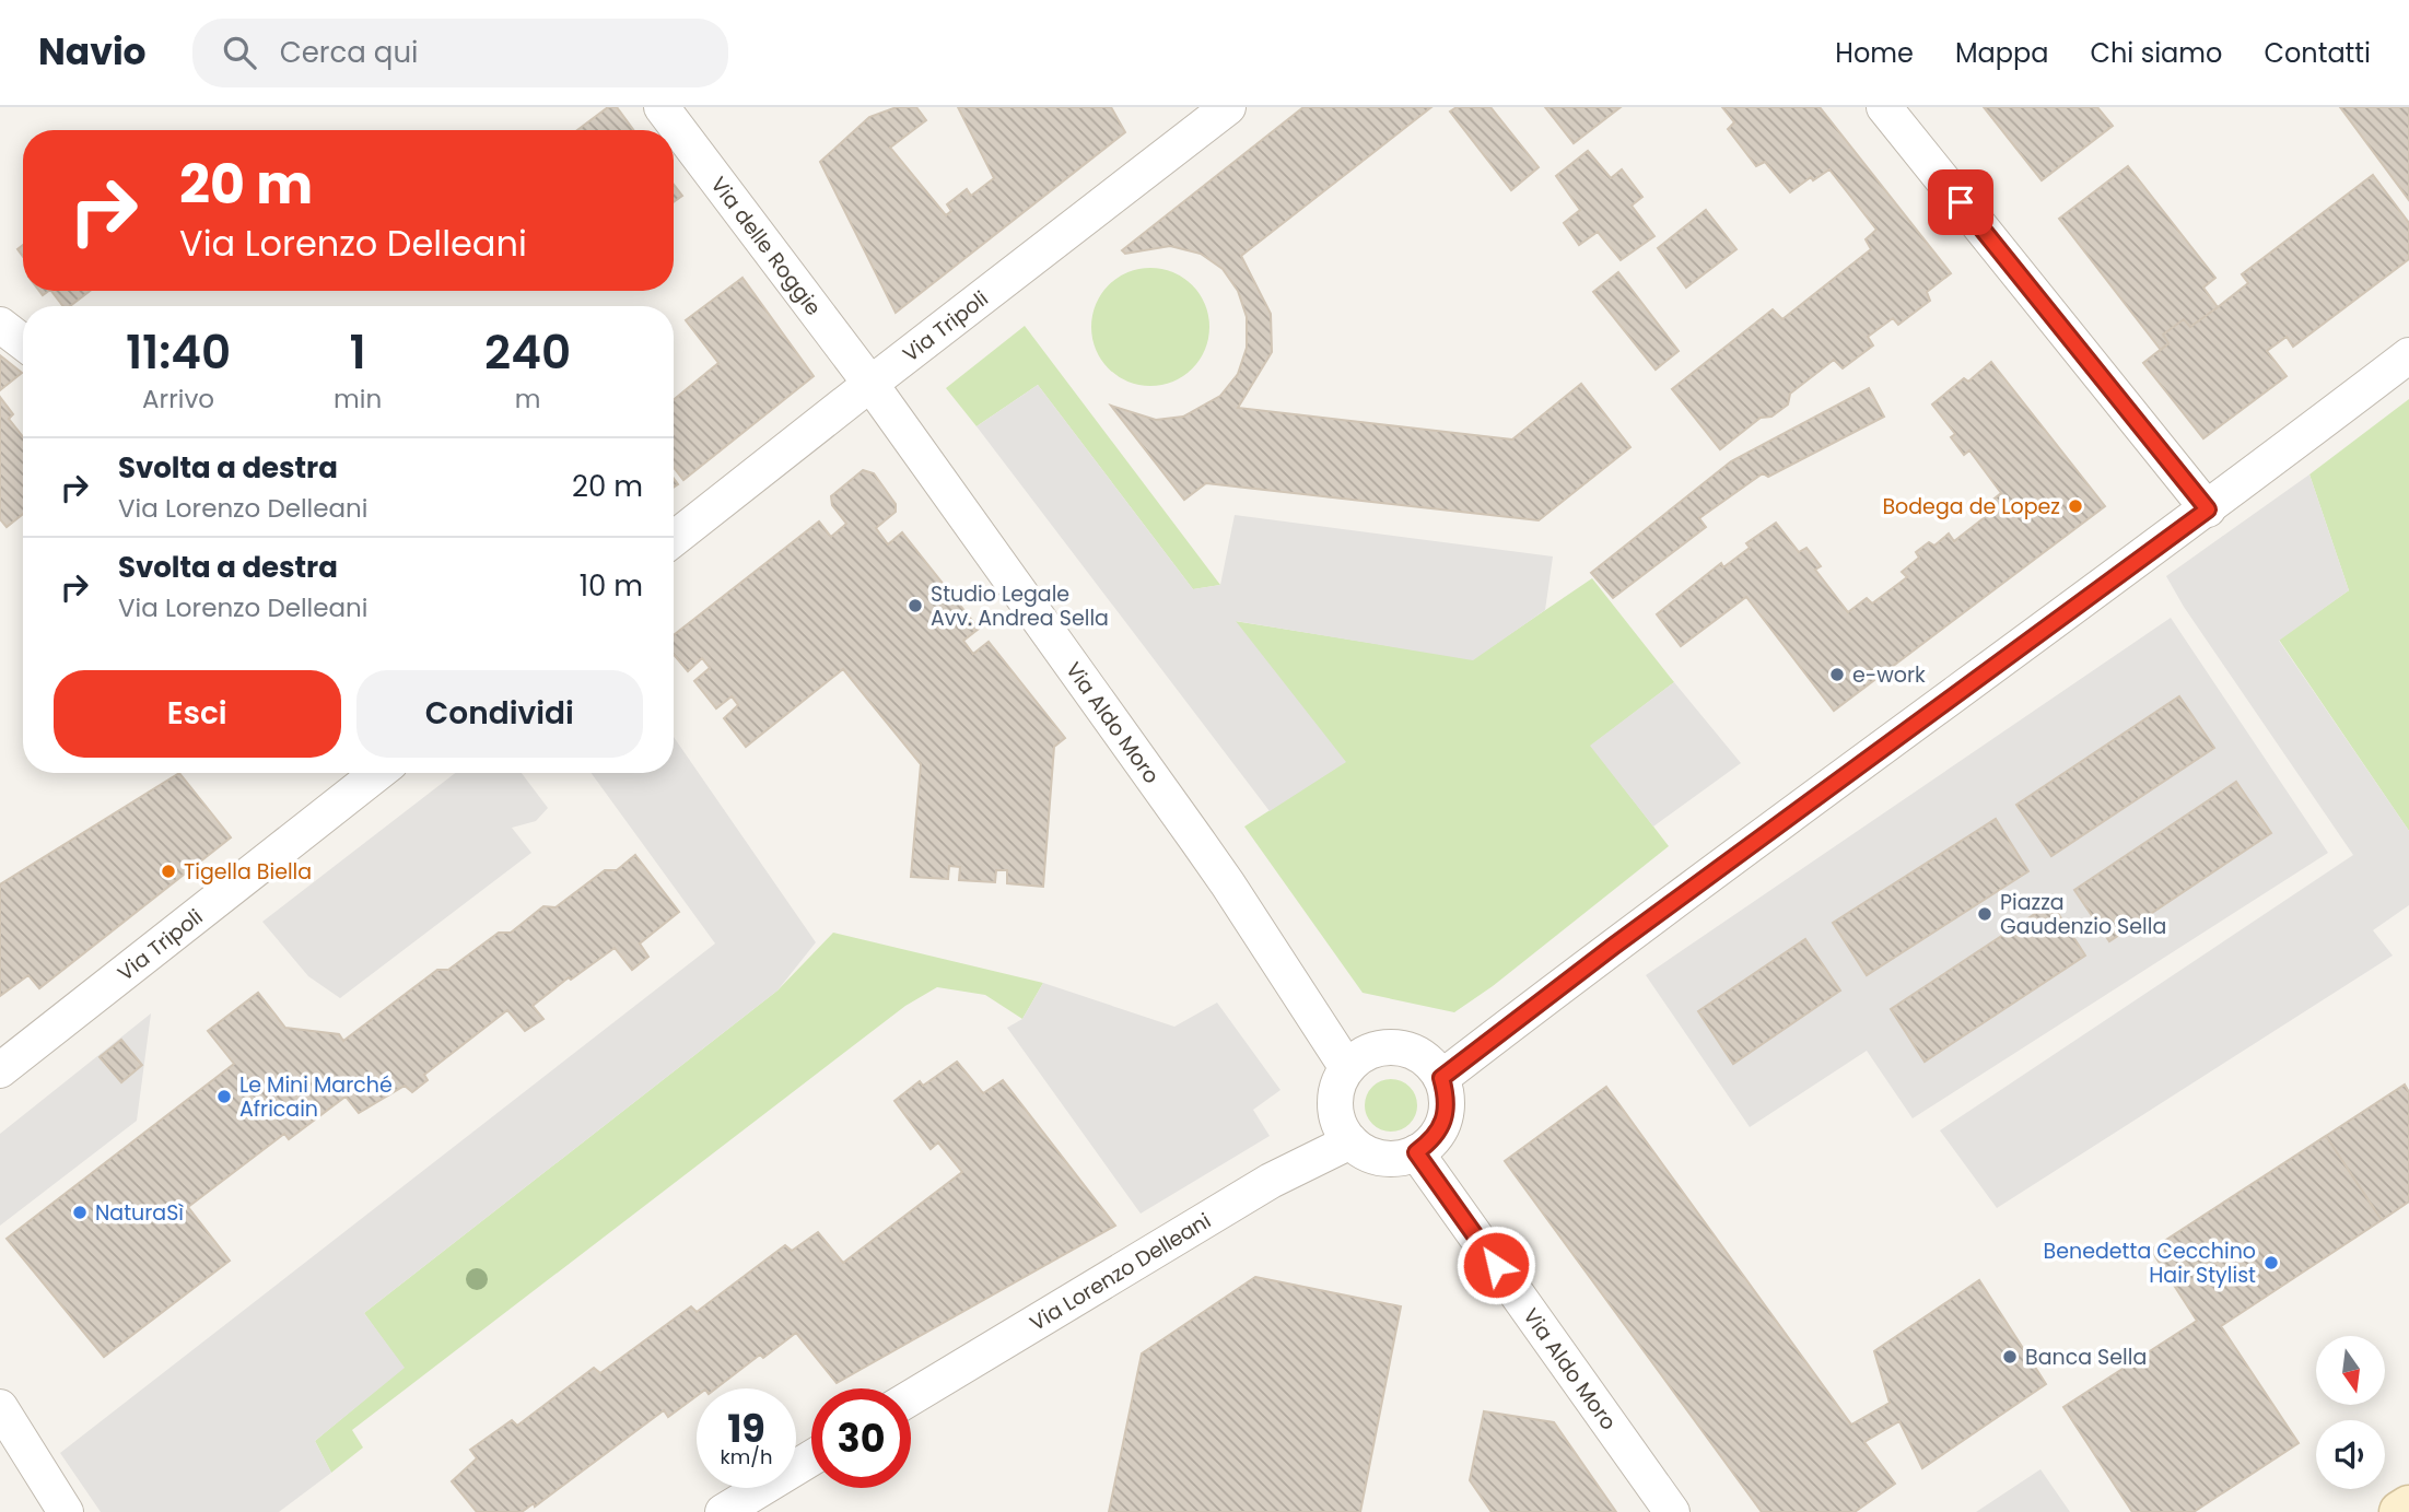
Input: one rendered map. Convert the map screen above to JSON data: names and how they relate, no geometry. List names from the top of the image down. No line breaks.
{"streets":{"street":["Via delle Roggie","Via Tripoli","Via Aldo Moro","Via Lorenzo Delleani"]},"crossings":[["Via delle Roggie","Via Tripoli"],["Via delle Roggie","Via Aldo Moro"],["Via Tripoli","Via Aldo Moro"],["Via Aldo Moro","Via Lorenzo Delleani"]],"places":["Bodega de Lopez","Studio Legale Avv. Andrea Sella","e-work","Tigella Biella","Piazza Gaudenzio Sella","Le Mini Marché Africain","NaturaSì","Benedetta Cecchino Hair Stylist","Banca Sella"],"north":"bottom","page":{"header":"Navio","search":"Cerca qui","nav":["Home","Mappa","Chi siamo","Contatti"],"turn":["20 m","Via Lorenzo Delleani"],"eta":["11:40","Arrivo","1","min","240","m"],"list":[{"name":"Svolta a destra","note":"Via Lorenzo Delleani","value":"20 m"},{"name":"Svolta a destra","note":"Via Lorenzo Delleani","value":"10 m"}],"buttons":["Esci","Condividi"],"speed":"19 km/h","limit":"30"}}
